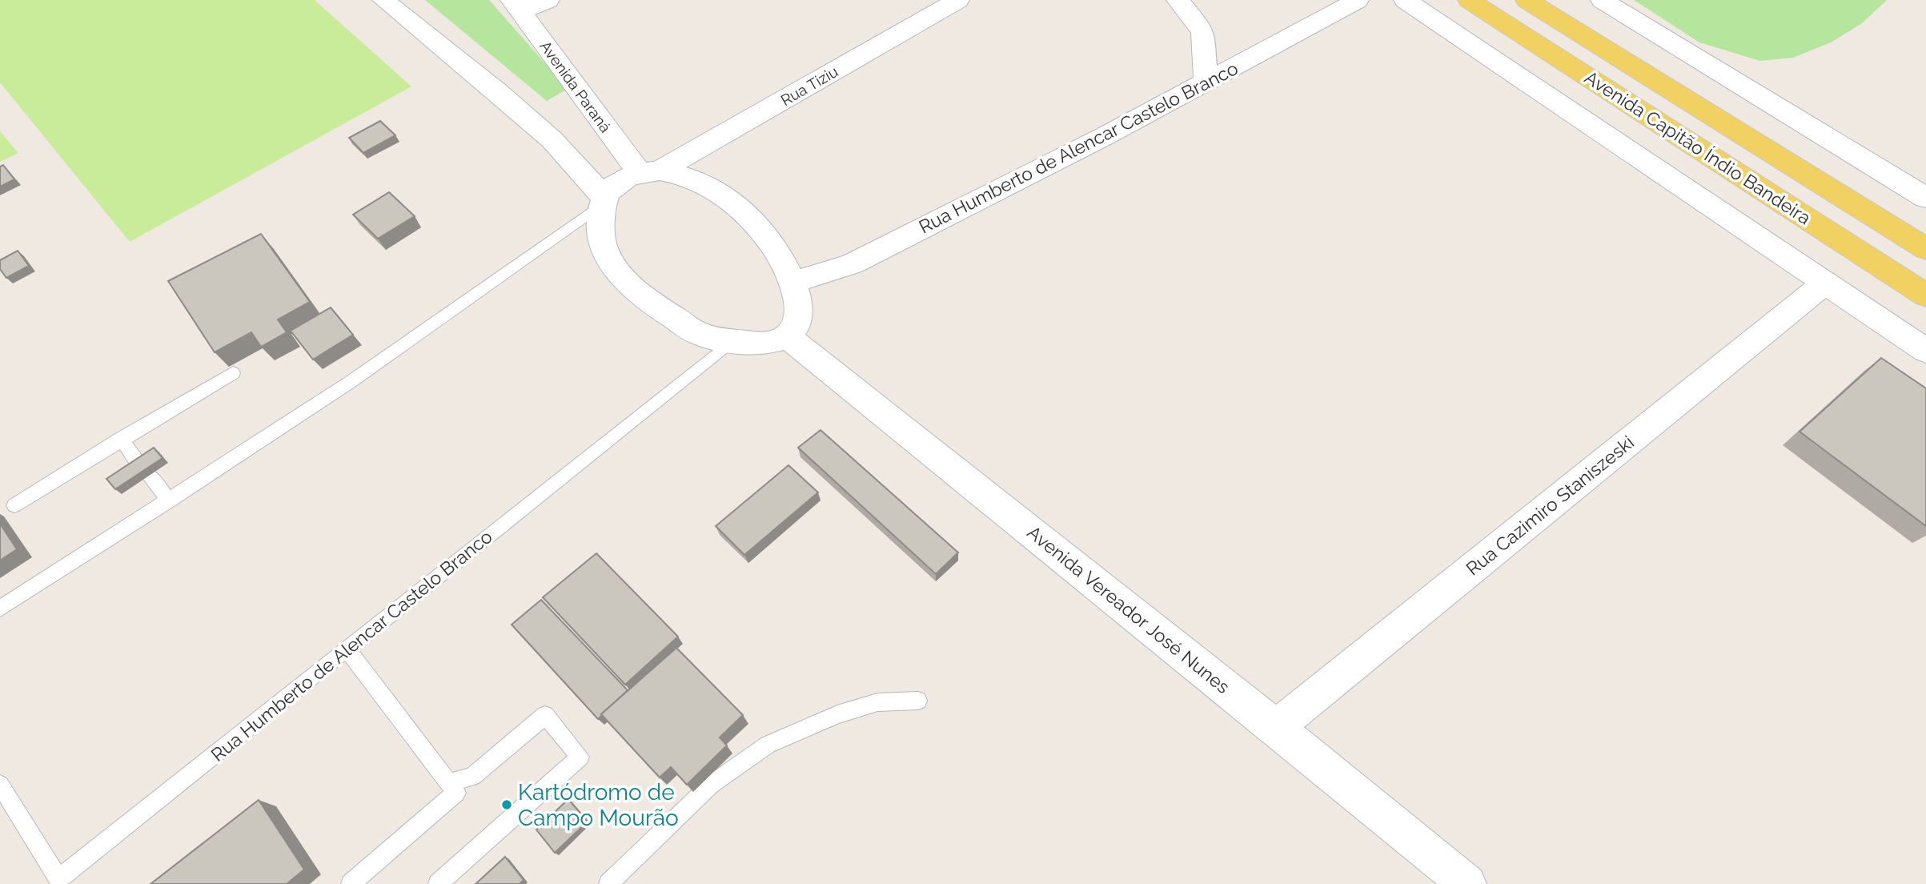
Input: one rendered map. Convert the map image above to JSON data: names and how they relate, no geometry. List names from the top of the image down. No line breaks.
{"streets":{"main road":["Avenida Capitão Índio Bandeira"],"street":["Rua Tiziu","Avenida Paraná","Rua Humberto de Alencar Castelo Branco","Rua Cazimiro Staniszeski","Avenida Vereador José Nunes"]},"crossings":[["Rua Tiziu","Avenida Paraná"],["Rua Tiziu","Rua Humberto de Alencar Castelo Branco"],["Rua Tiziu","Avenida Vereador José Nunes"],["Avenida Paraná","Rua Humberto de Alencar Castelo Branco"],["Avenida Paraná","Avenida Vereador José Nunes"],["Rua Humberto de Alencar Castelo Branco","Avenida Vereador José Nunes"],["Rua Cazimiro Staniszeski","Avenida Vereador José Nunes"]],"places":["Kartódromo de Campo Mourão"]}
